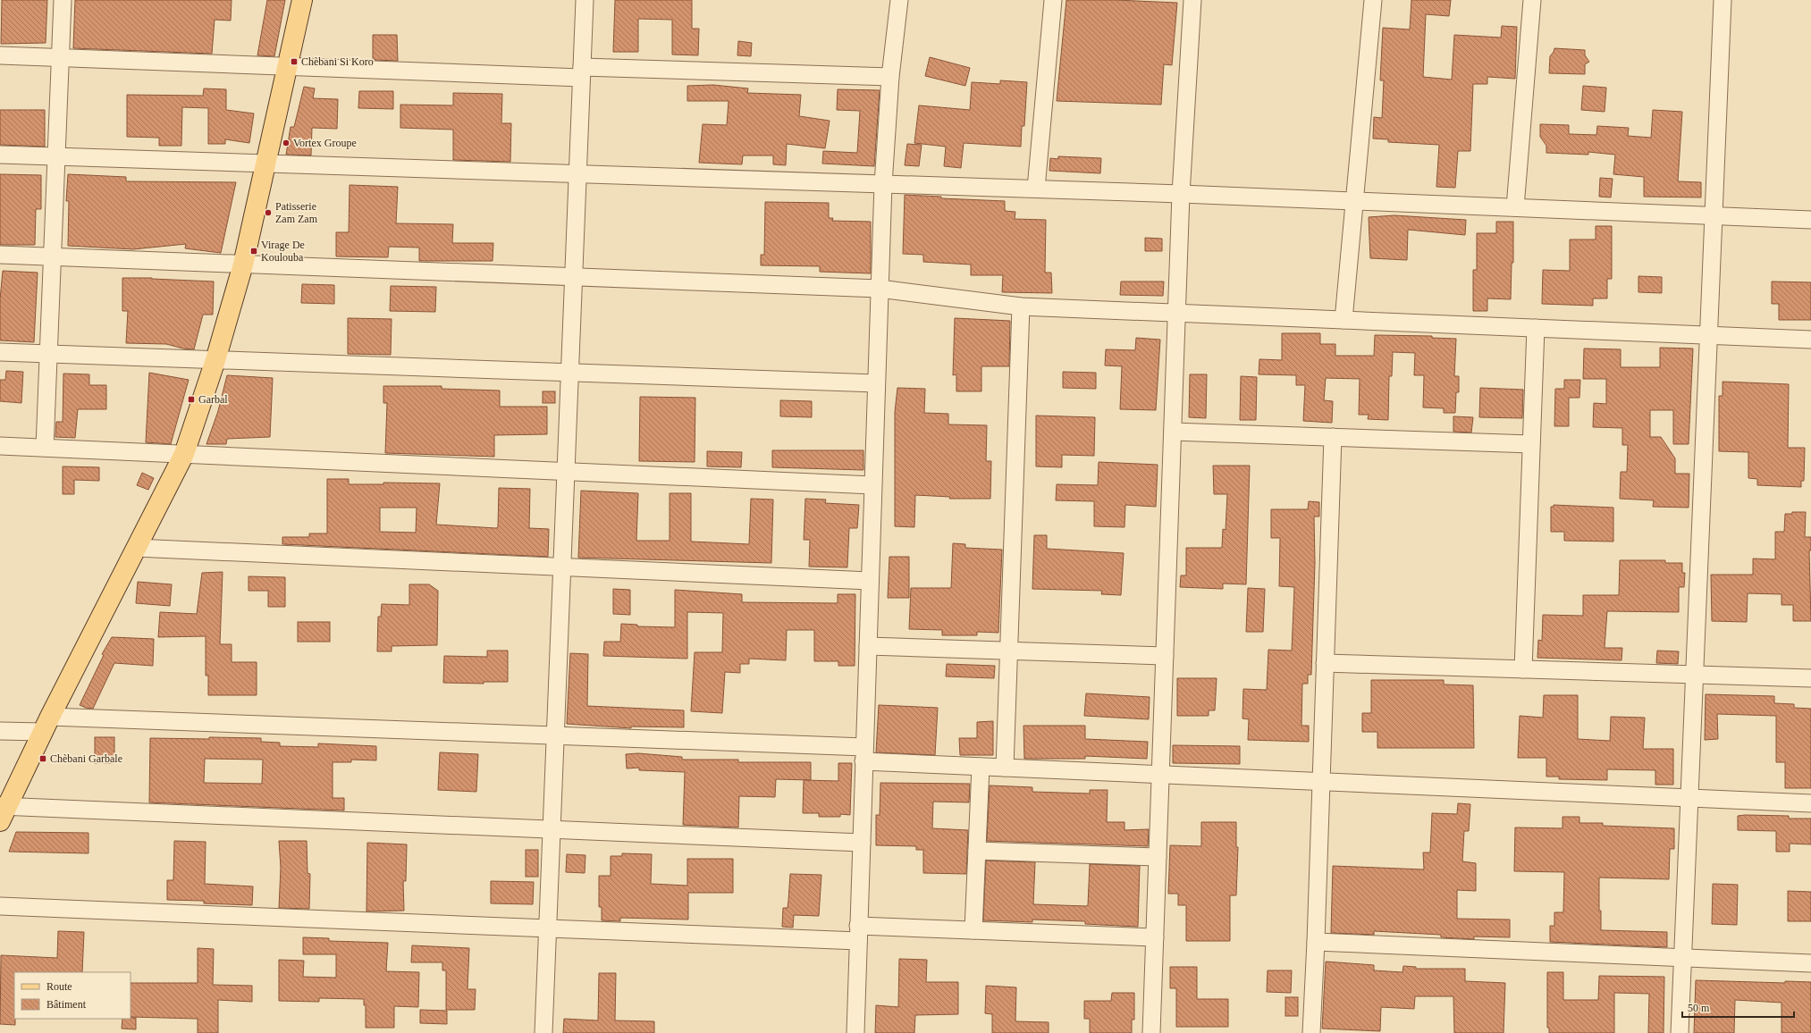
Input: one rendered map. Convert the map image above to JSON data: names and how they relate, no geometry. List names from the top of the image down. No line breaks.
{"places":{"transit":["Chèbani Si Koro","Virage De Koulouba","Garbal","Chèbani Garbale"],"other":["Vortex Groupe","Patisserie Zam Zam"]},"legend":["Route","Bâtiment"],"scale_bar":"50 m"}
